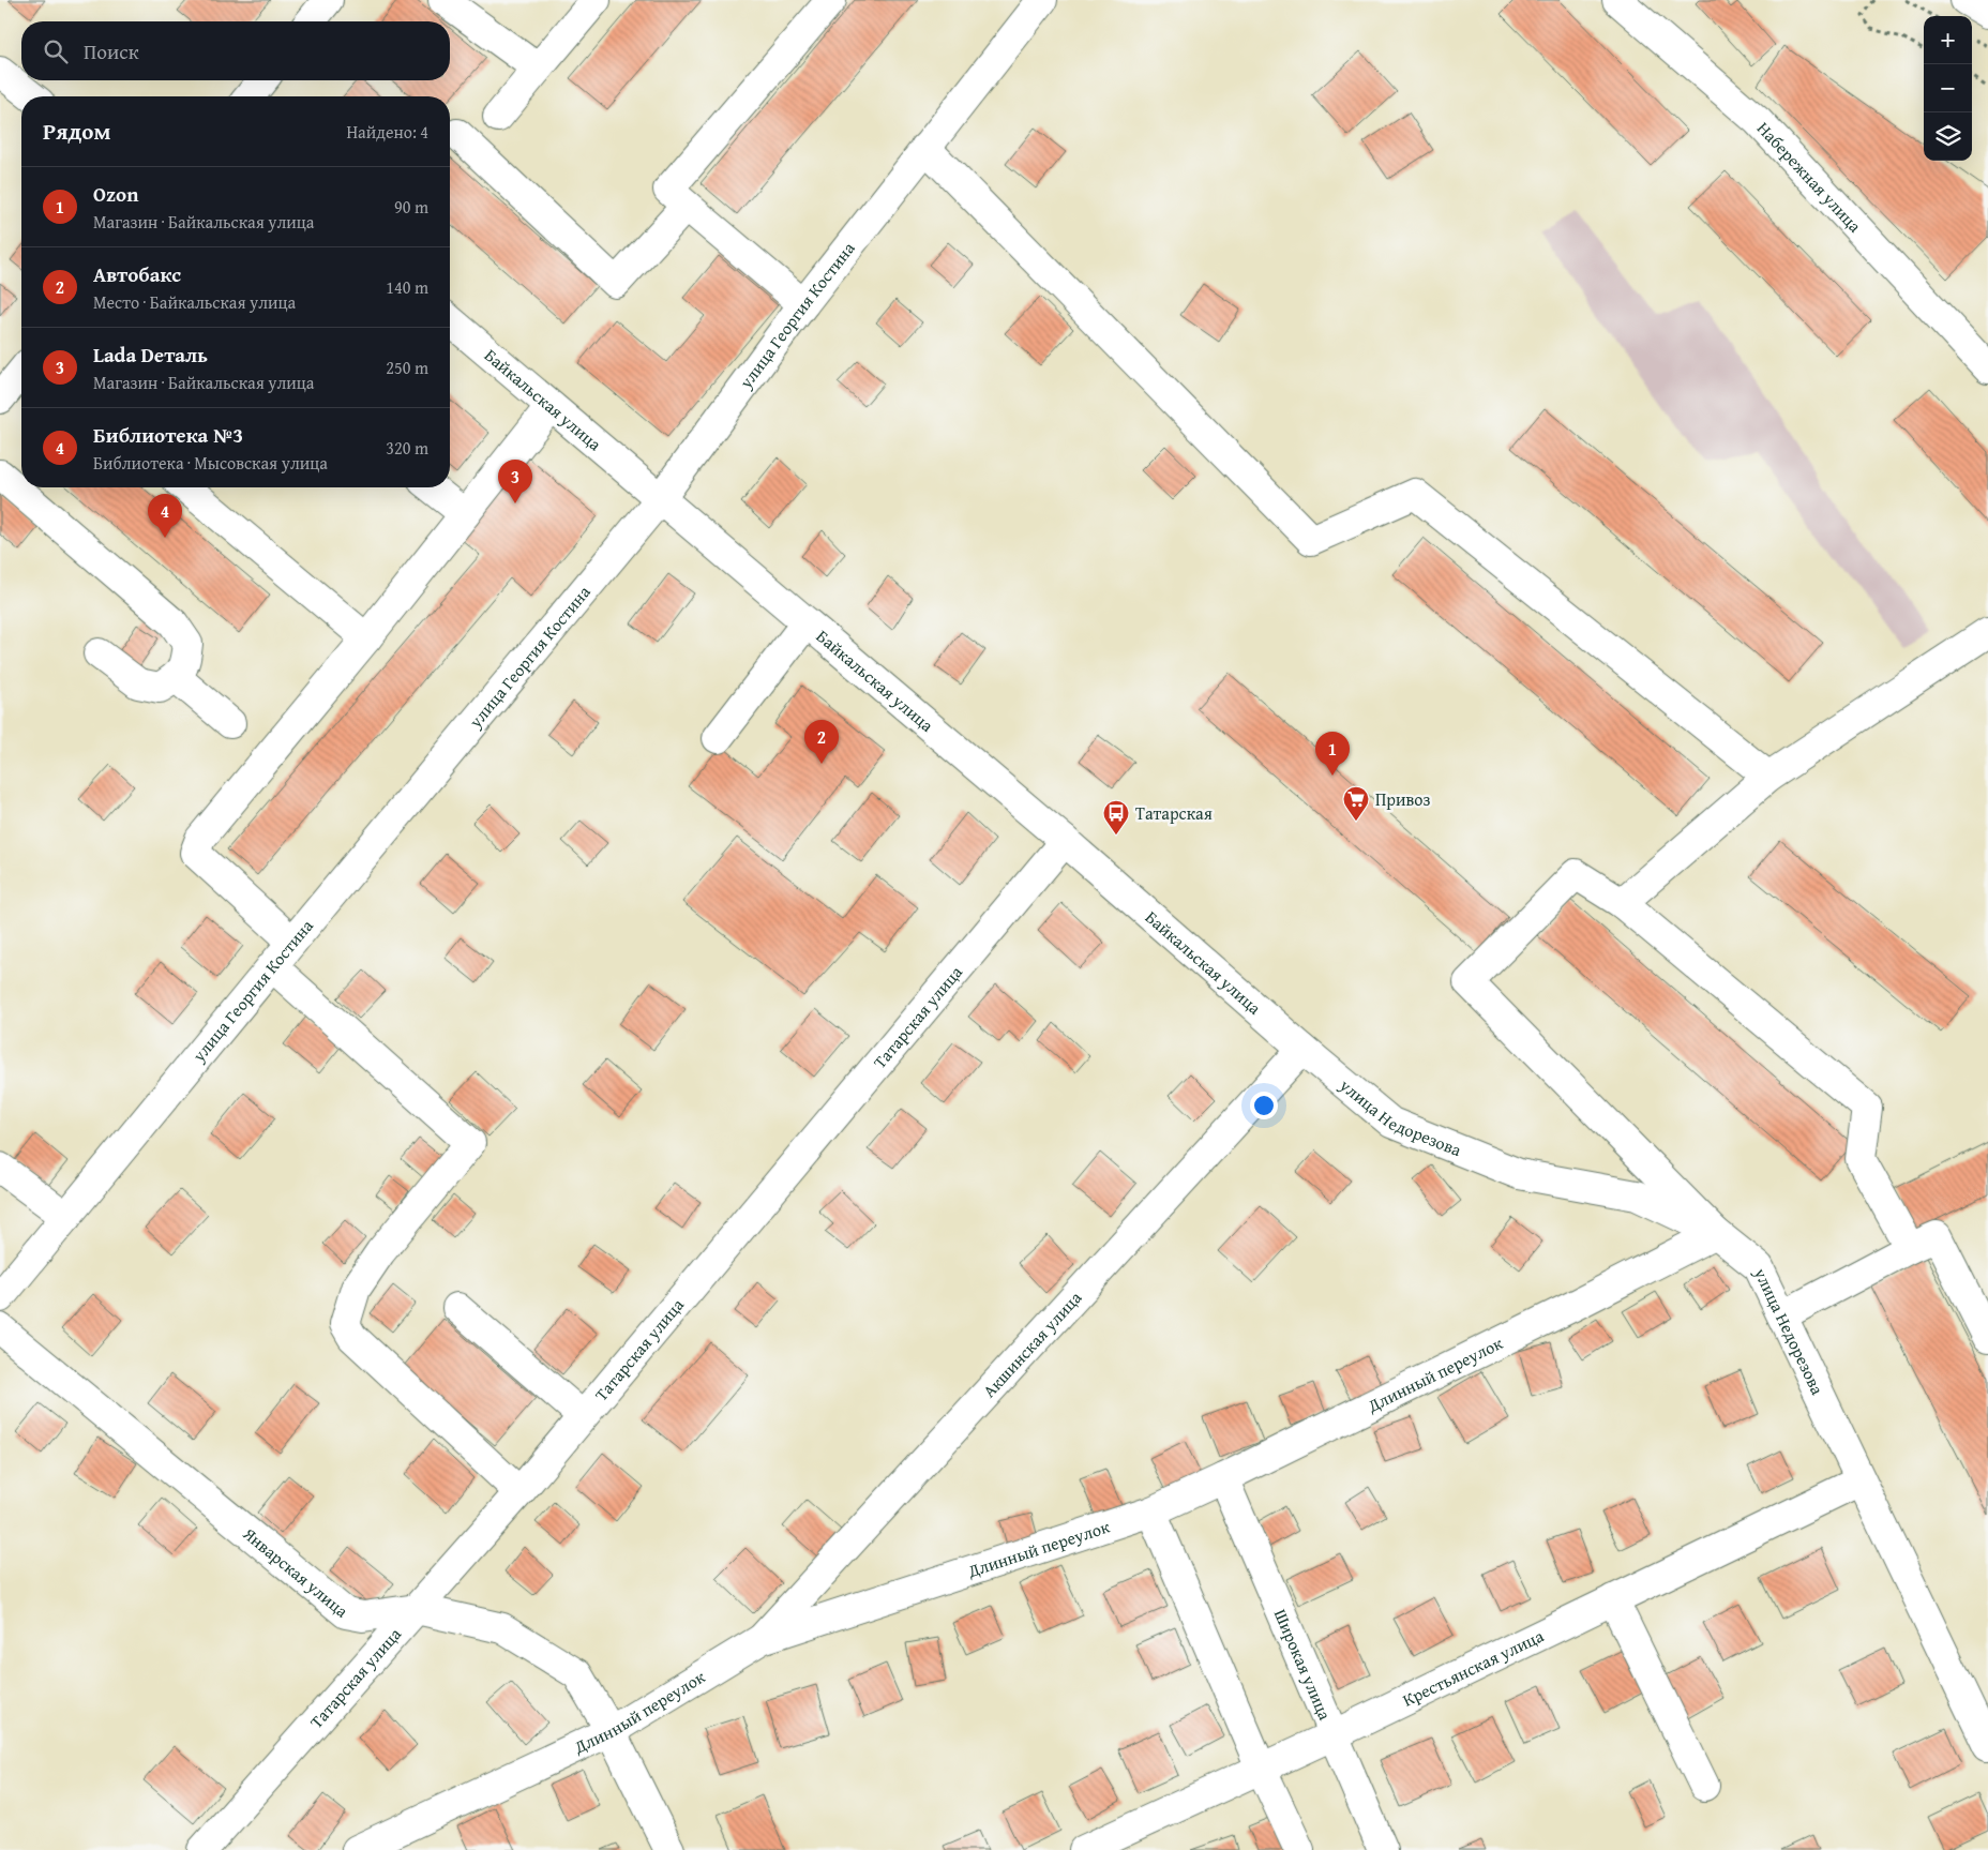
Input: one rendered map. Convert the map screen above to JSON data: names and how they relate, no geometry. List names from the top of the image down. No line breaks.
{"streets":{"street":["Набережная улица","улица Георгия Костина","Байкальская улица","Татарская улица","улица Недорезова","Акшинская улица","Длинный переулок","Январская улица","Широкая улица","Крестьянская улица"]},"crossings":[["улица Георгия Костина","Байкальская улица"],["Байкальская улица","Татарская улица"],["Байкальская улица","улица Недорезова"],["Байкальская улица","Акшинская улица"],["Татарская улица","Январская улица"],["улица Недорезова","Акшинская улица"],["улица Недорезова","Длинный переулок"],["улица Недорезова","Крестьянская улица"],["Акшинская улица","Длинный переулок"],["Длинный переулок","Январская улица"],["Длинный переулок","Широкая улица"],["Широкая улица","Крестьянская улица"]],"places":{"supermarket":["Привоз"],"bus stop":["Татарская"]},"page":{"map_buttons":["+","−"],"search":"Поиск","heading":["Рядом","Найдено: 4"],"list":[{"mark":"1","name":"Ozon","note":"Магазин · Байкальская улица","value":"90 m"},{"mark":"2","name":"Автобакс","note":"Место · Байкальская улица","value":"140 m"},{"mark":"3","name":"Lada Dеталь","note":"Магазин · Байкальская улица","value":"250 m"},{"mark":"4","name":"Библиотека №3","note":"Библиотека · Мысовская улица","value":"320 m"}],"pins":["3","4","2","1"]}}
